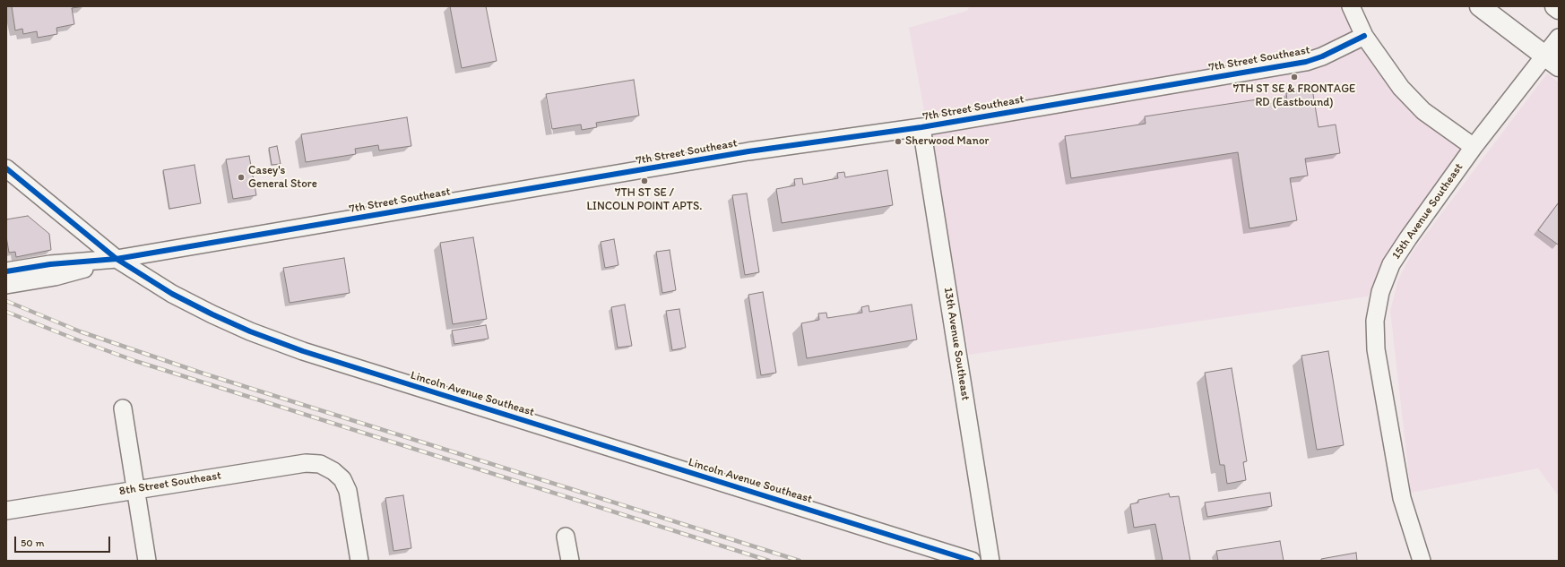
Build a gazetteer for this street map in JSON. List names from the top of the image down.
{
  "streets": {
    "street": [
      "7th Street Southeast",
      "15th Avenue Southeast",
      "13th Avenue Southeast",
      "Lincoln Avenue Southeast",
      "8th Street Southeast"
    ]
  },
  "crossings": [
    ["7th Street Southeast", "13th Avenue Southeast"],
    ["7th Street Southeast", "Lincoln Avenue Southeast"]
  ],
  "places": [
    "7TH ST SE & FRONTAGE RD (Eastbound)",
    "Sherwood Manor",
    "Casey's General Store",
    "7TH ST SE / LINCOLN POINT APTS."
  ],
  "scale_bar": "50 m"
}
